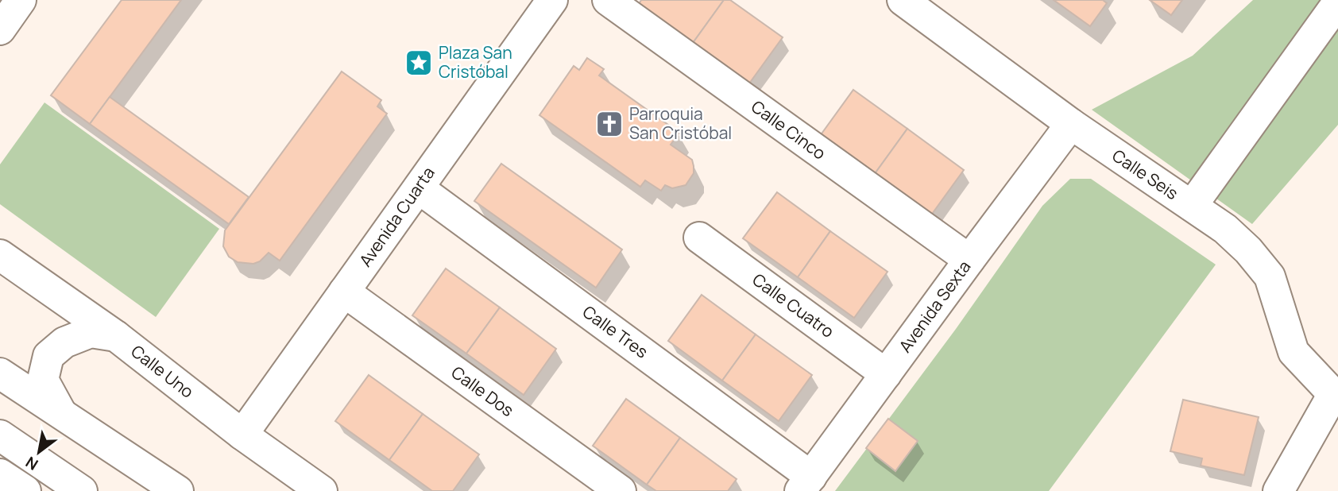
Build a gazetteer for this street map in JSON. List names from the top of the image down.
{
  "streets": {
    "main road": [
      "Calle Cinco",
      "Calle Seis",
      "Avenida Cuarta",
      "Calle Cuatro",
      "Avenida Sexta",
      "Calle Tres",
      "Calle Uno",
      "Calle Dos"
    ]
  },
  "crossings": [
    ["Calle Cinco", "Avenida Sexta"],
    ["Calle Seis", "Avenida Sexta"],
    ["Avenida Cuarta", "Calle Tres"],
    ["Avenida Cuarta", "Calle Uno"],
    ["Avenida Cuarta", "Calle Dos"],
    ["Calle Cuatro", "Avenida Sexta"],
    ["Avenida Sexta", "Calle Tres"]
  ],
  "places": {
    "place": ["Plaza San Cristóbal"],
    "church": ["Parroquia San Cristóbal"]
  },
  "north": "bottom left"
}
